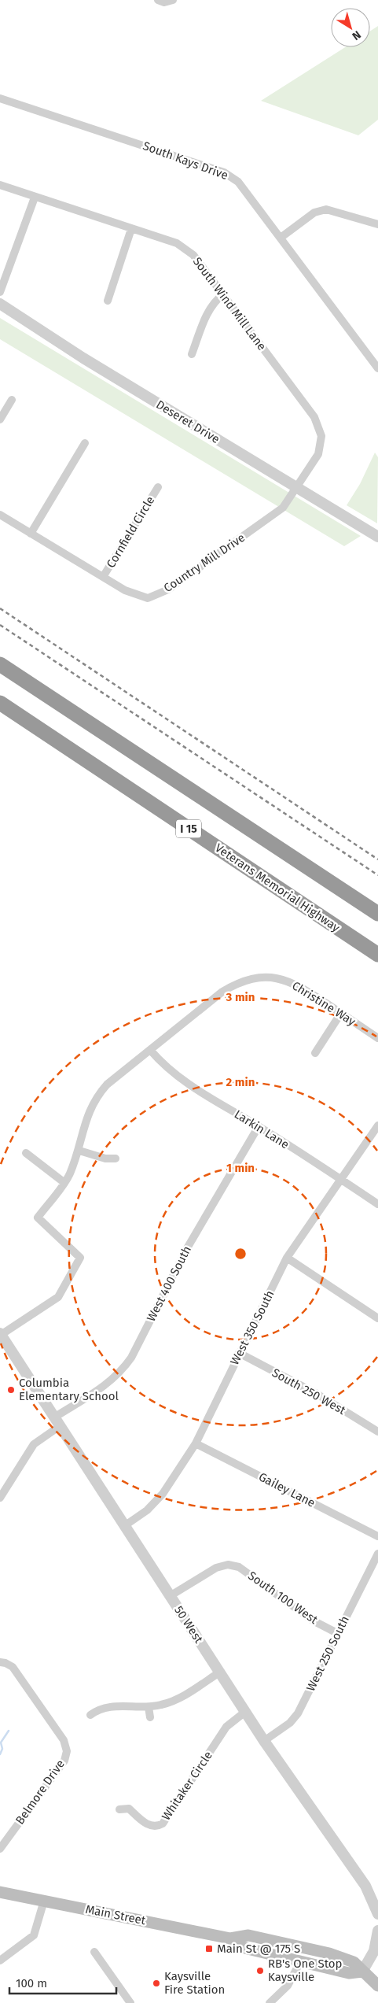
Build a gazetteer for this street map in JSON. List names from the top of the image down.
{
  "streets": {
    "highway": ["I 15", "Veterans Memorial Highway"],
    "main road": ["Main Street"],
    "street": [
      "South Kays Drive",
      "South Wind Mill Lane",
      "Deseret Drive",
      "Cornfield Circle",
      "Country Mill Drive",
      "Christine Way",
      "Larkin Lane",
      "West 400 South",
      "West 350 South",
      "South 250 West",
      "Gailey Lane",
      "South 100 West",
      "50 West",
      "West 250 South",
      "Whitaker Circle",
      "Belmore Drive"
    ]
  },
  "crossings": [
    ["South Wind Mill Lane", "Deseret Drive"],
    ["South Wind Mill Lane", "Country Mill Drive"],
    ["Deseret Drive", "Country Mill Drive"],
    ["Cornfield Circle", "Country Mill Drive"],
    ["Christine Way", "Larkin Lane"],
    ["Christine Way", "50 West"],
    ["Larkin Lane", "West 400 South"],
    ["Larkin Lane", "West 350 South"],
    ["West 400 South", "50 West"],
    ["West 350 South", "South 250 West"],
    ["West 350 South", "Gailey Lane"],
    ["West 350 South", "50 West"],
    ["South 100 West", "50 West"],
    ["South 100 West", "West 250 South"],
    ["50 West", "West 250 South"],
    ["50 West", "Whitaker Circle"]
  ],
  "places": {
    "other": ["Columbia Elementary School", "RB's One Stop Kaysville", "Kaysville Fire Station"],
    "transit": ["Main St @ 175 S"]
  },
  "scale_bar": "100 m",
  "north": "bottom right",
  "rings": ["3 min", "2 min", "1 min"]
}
